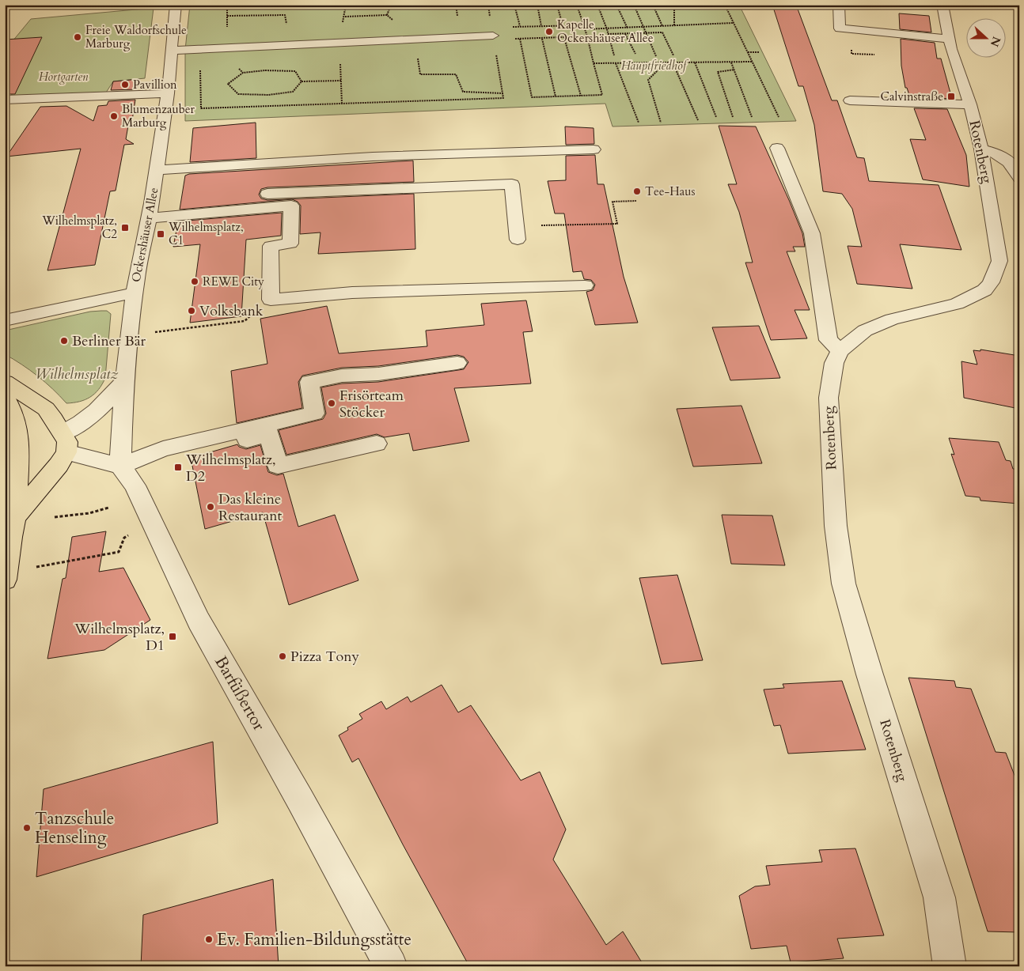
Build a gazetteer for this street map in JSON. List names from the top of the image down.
{
  "streets": {
    "street": ["Rotenberg", "Ockershäuser Allee", "Barfüßertor"]
  },
  "crossings": [
    ["Ockershäuser Allee", "Barfüßertor"]
  ],
  "parks": ["Hauptfriedhof", "Hortgarten", "Wilhelmsplatz"],
  "places": {
    "other": [
      "Kapelle Ockershäuser Allee",
      "Freie Waldorfschule Marburg",
      "Pavillion",
      "Blumenzauber Marburg",
      "Tee-Haus",
      "REWE City",
      "Volksbank",
      "Berliner Bär",
      "Frisörteam Stöcker",
      "Das kleine Restaurant",
      "Pizza Tony",
      "Tanzschule Henseling",
      "Ev. Familien-Bildungsstätte"
    ],
    "transit": [
      "Calvinstraße",
      "Wilhelmsplatz, C2",
      "Wilhelmsplatz, C1",
      "Wilhelmsplatz, D2",
      "Wilhelmsplatz, D1"
    ]
  },
  "north": "right"
}
